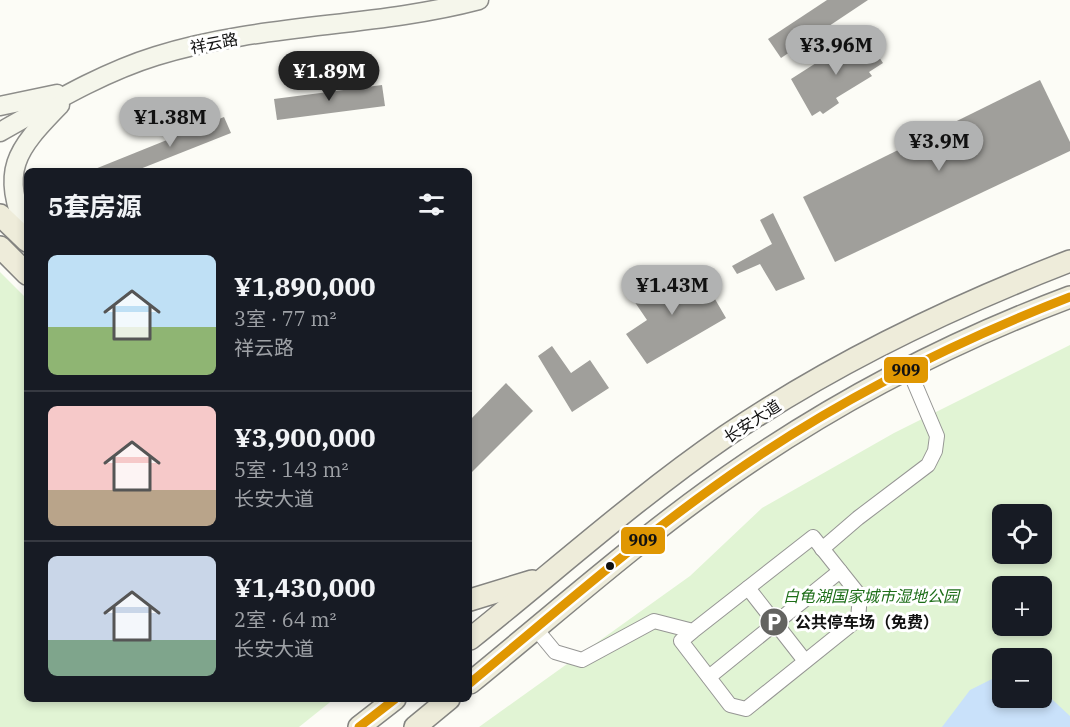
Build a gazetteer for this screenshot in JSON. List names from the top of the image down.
{
  "streets": {
    "main road": ["祥云路", "长安大道"]
  },
  "parks": ["白龟湖国家城市湿地公园"],
  "places": {
    "parking": ["公共停车场（免费）"]
  },
  "lines": ["transit line 909"],
  "page": {
    "price": [
      "¥3.96M",
      "¥1.89M",
      "¥1.38M",
      "¥3.9M",
      "¥1.43M"
    ],
    "heading": "5套房源",
    "list": [
      {
        "name": "¥1,890,000",
        "note": "3室 · 77 m² · 祥云路"
      },
      {
        "name": "¥3,900,000",
        "note": "5室 · 143 m² · 长安大道"
      },
      {
        "name": "¥1,430,000",
        "note": "2室 · 64 m² · 长安大道"
      }
    ],
    "map_buttons": ["+", "−"]
  }
}
